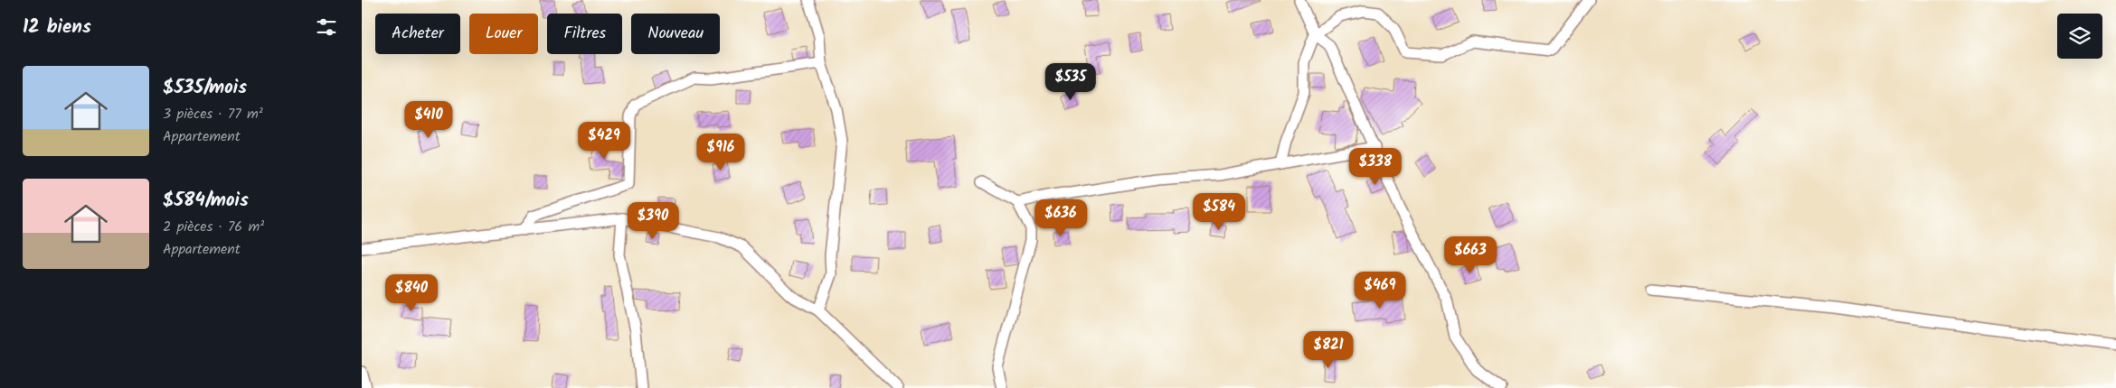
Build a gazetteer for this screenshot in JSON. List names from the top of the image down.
{
  "page": {
    "heading": "12 biens",
    "chip": [
      "Acheter",
      "Louer",
      "Filtres",
      "Nouveau"
    ],
    "list": [
      {
        "name": "$535/mois",
        "note": "3 pièces · 77 m² · Appartement"
      },
      {
        "name": "$584/mois",
        "note": "2 pièces · 76 m² · Appartement"
      }
    ],
    "price": [
      "$535",
      "$410",
      "$429",
      "$916",
      "$338",
      "$584",
      "$636",
      "$390",
      "$663",
      "$469",
      "$840",
      "$821"
    ]
  }
}
